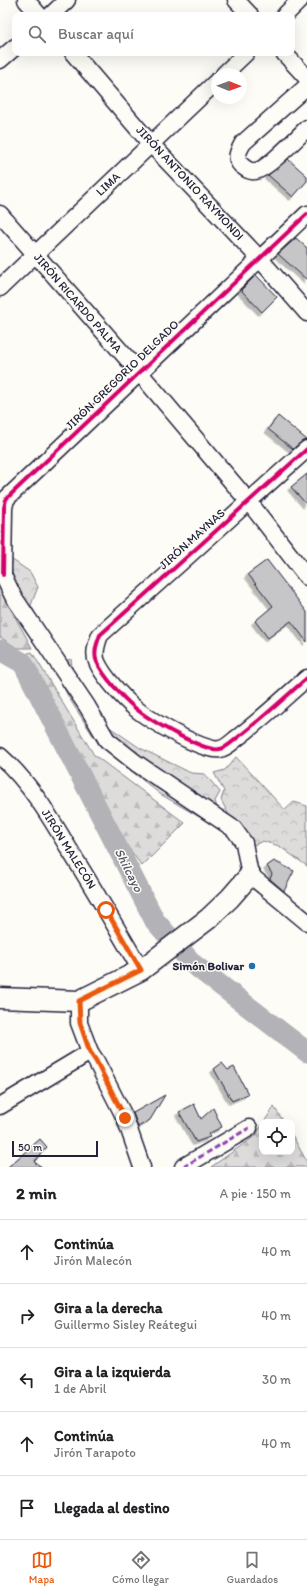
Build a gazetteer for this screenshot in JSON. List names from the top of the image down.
{
  "streets": {
    "street": [
      "JIRÓN ANTONIO RAYMONDI",
      "LIMA",
      "JIRÓN RICARDO PALMA",
      "JIRÓN GREGORIO DELGADO",
      "JIRÓN MAYNAS",
      "JIRÓN MALECÓN"
    ]
  },
  "crossings": [
    ["JIRÓN ANTONIO RAYMONDI", "LIMA"],
    ["JIRÓN ANTONIO RAYMONDI", "JIRÓN GREGORIO DELGADO"],
    ["LIMA", "JIRÓN RICARDO PALMA"],
    ["JIRÓN RICARDO PALMA", "JIRÓN GREGORIO DELGADO"],
    ["JIRÓN RICARDO PALMA", "JIRÓN MAYNAS"]
  ],
  "water": ["Shilcayo"],
  "places": ["Simón Bolivar"],
  "scale_bar": "50 m",
  "north": "right",
  "page": {
    "search": "Buscar aquí",
    "scale": "50 m",
    "heading": ["2 min", "A pie · 150 m"],
    "list": [
      ["Continúa", "Jirón Malecón", "40 m"],
      ["Gira a la derecha", "Guillermo Sisley Reátegui", "40 m"],
      ["Gira a la izquierda", "1 de Abril", "30 m"],
      ["Continúa", "Jirón Tarapoto", "40 m"],
      "Llegada al destino"
    ],
    "nav": ["Mapa", "Cómo llegar", "Guardados"]
  }
}
